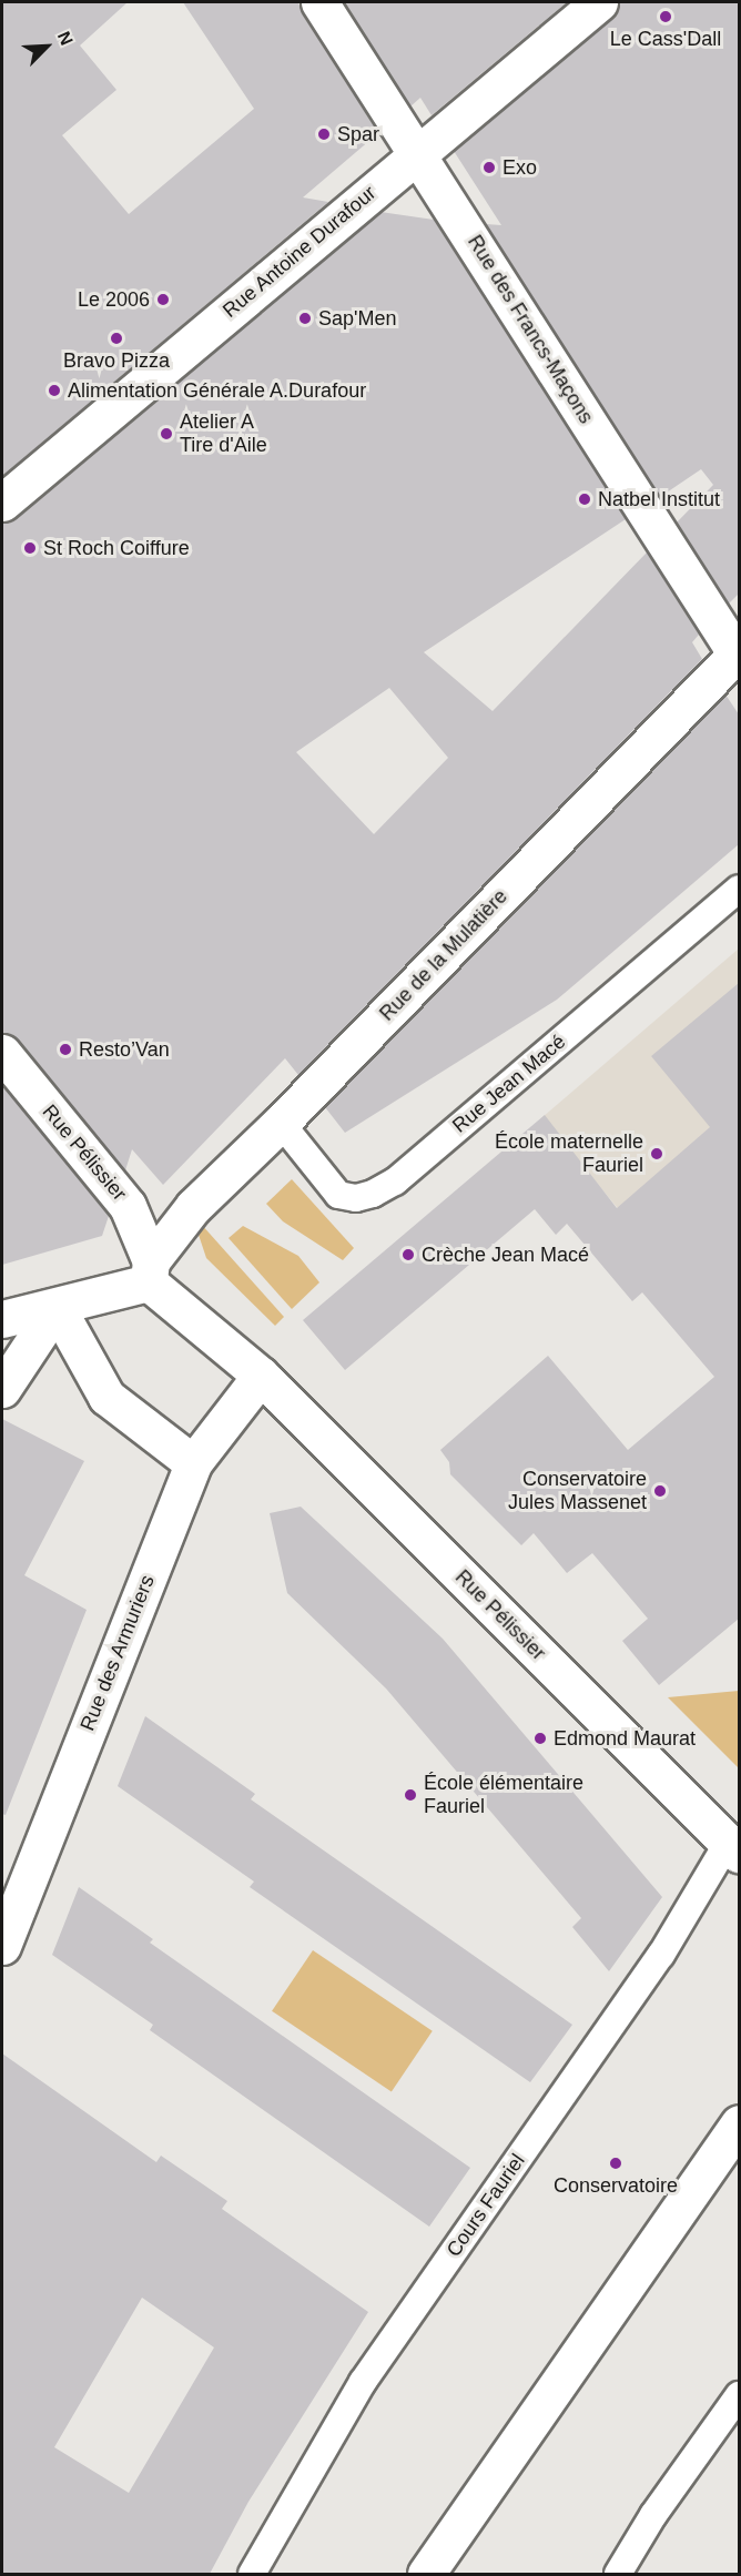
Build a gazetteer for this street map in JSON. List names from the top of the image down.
{
  "streets": {
    "street": [
      "Rue Antoine Durafour",
      "Rue des Francs-Maçons",
      "Rue de la Mulatière",
      "Rue Pélissier",
      "Rue des Armuriers"
    ],
    "lane": ["Rue Jean Macé", "Cours Fauriel"]
  },
  "crossings": [
    ["Rue Antoine Durafour", "Rue des Francs-Maçons"],
    ["Rue des Francs-Maçons", "Rue de la Mulatière"],
    ["Rue de la Mulatière", "Rue Jean Macé"],
    ["Rue de la Mulatière", "Rue Pélissier"],
    ["Rue Pélissier", "Rue des Armuriers"],
    ["Rue Pélissier", "Cours Fauriel"]
  ],
  "places": [
    "Le Cass'Dall",
    "Spar",
    "Exo",
    "Le 2006",
    "Sap'Men",
    "Bravo Pizza",
    "Alimentation Générale A.Durafour",
    "Atelier A Tire d'Aile",
    "Natbel Institut",
    "St Roch Coiffure",
    "Resto’Van",
    "École maternelle Fauriel",
    "Crèche Jean Macé",
    "Conservatoire Jules Massenet",
    "Edmond Maurat",
    "École élémentaire Fauriel",
    "Conservatoire"
  ],
  "north": "top right"
}
